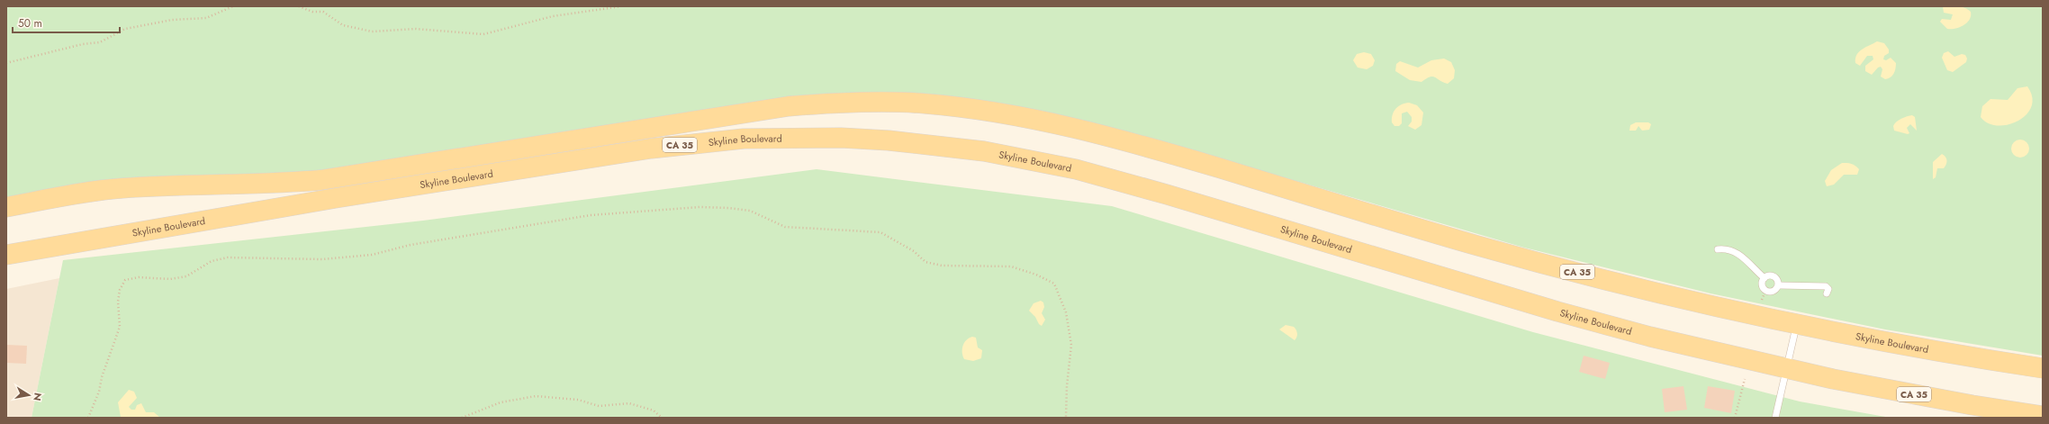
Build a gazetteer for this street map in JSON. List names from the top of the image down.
{
  "streets": {
    "main road": ["Skyline Boulevard", "CA 35"]
  },
  "scale_bar": "50 m",
  "north": "right"
}
